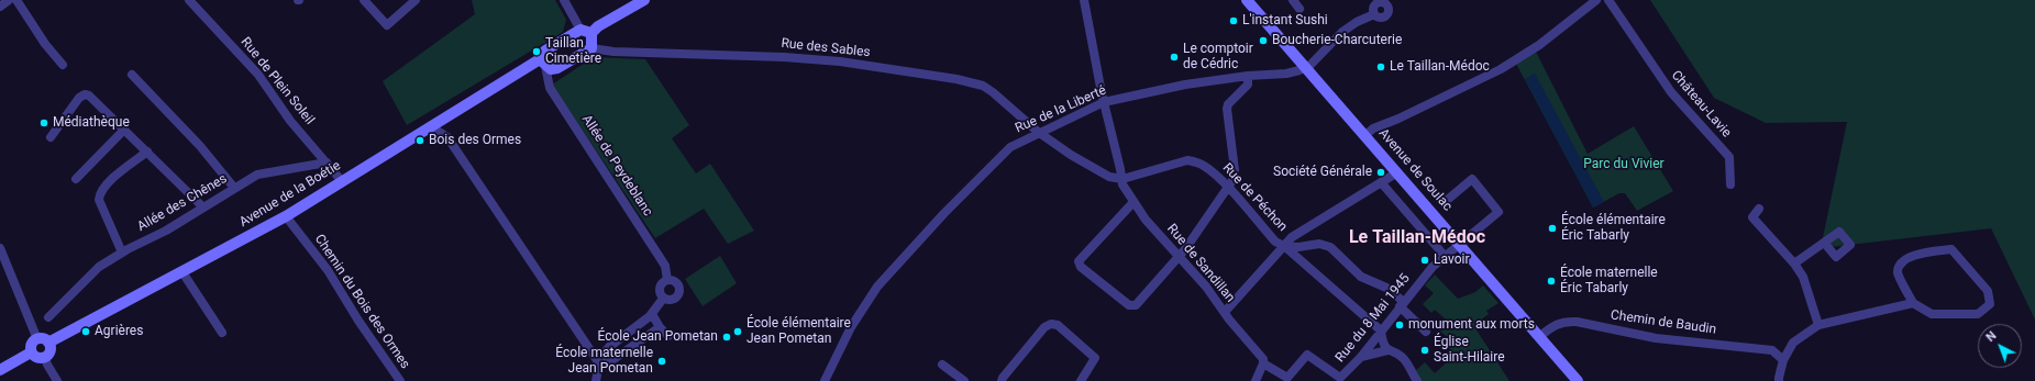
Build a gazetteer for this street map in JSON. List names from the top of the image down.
{
  "streets": {
    "main road": ["Avenue de Soulac", "Avenue de la Boétie"],
    "street": [
      "Rue des Sables",
      "Rue de Plein Soleil",
      "Château-Lavie",
      "Rue de la Liberté",
      "Allée de Peydeblanc",
      "Rue de Péchon",
      "Allée des Chênes",
      "Rue de Sandillan",
      "Chemin du Bois des Ormes",
      "Rue du 8 Mai 1945",
      "Chemin de Baudin"
    ]
  },
  "crossings": [
    ["Rue des Sables", "Rue de la Liberté"],
    ["Rue de Plein Soleil", "Avenue de la Boétie"],
    ["Rue de Plein Soleil", "Allée des Chênes"],
    ["Rue de la Liberté", "Avenue de Soulac"],
    ["Rue de la Liberté", "Rue de Sandillan"],
    ["Allée de Peydeblanc", "Avenue de la Boétie"],
    ["Avenue de Soulac", "Rue du 8 Mai 1945"],
    ["Avenue de Soulac", "Chemin de Baudin"],
    ["Avenue de la Boétie", "Chemin du Bois des Ormes"],
    ["Rue de Péchon", "Rue de Sandillan"],
    ["Rue de Péchon", "Rue du 8 Mai 1945"],
    ["Rue de Sandillan", "Rue du 8 Mai 1945"]
  ],
  "districts": ["Le Taillan-Médoc"],
  "parks": ["Parc du Vivier"],
  "places": [
    "L'instant Sushi",
    "Boucherie-Charcuterie",
    "Taillan Cimetière",
    "Le comptoir de Cédric",
    "Le Taillan-Médoc",
    "Médiathèque",
    "Bois des Ormes",
    "Société Générale",
    "École élémentaire Éric Tabarly",
    "Lavoir",
    "École maternelle Éric Tabarly",
    "monument aux morts",
    "Agrières",
    "École élémentaire Jean Pometan",
    "École Jean Pometan",
    "Église Saint-Hilaire",
    "École maternelle Jean Pometan"
  ],
  "north": "top left"
}
